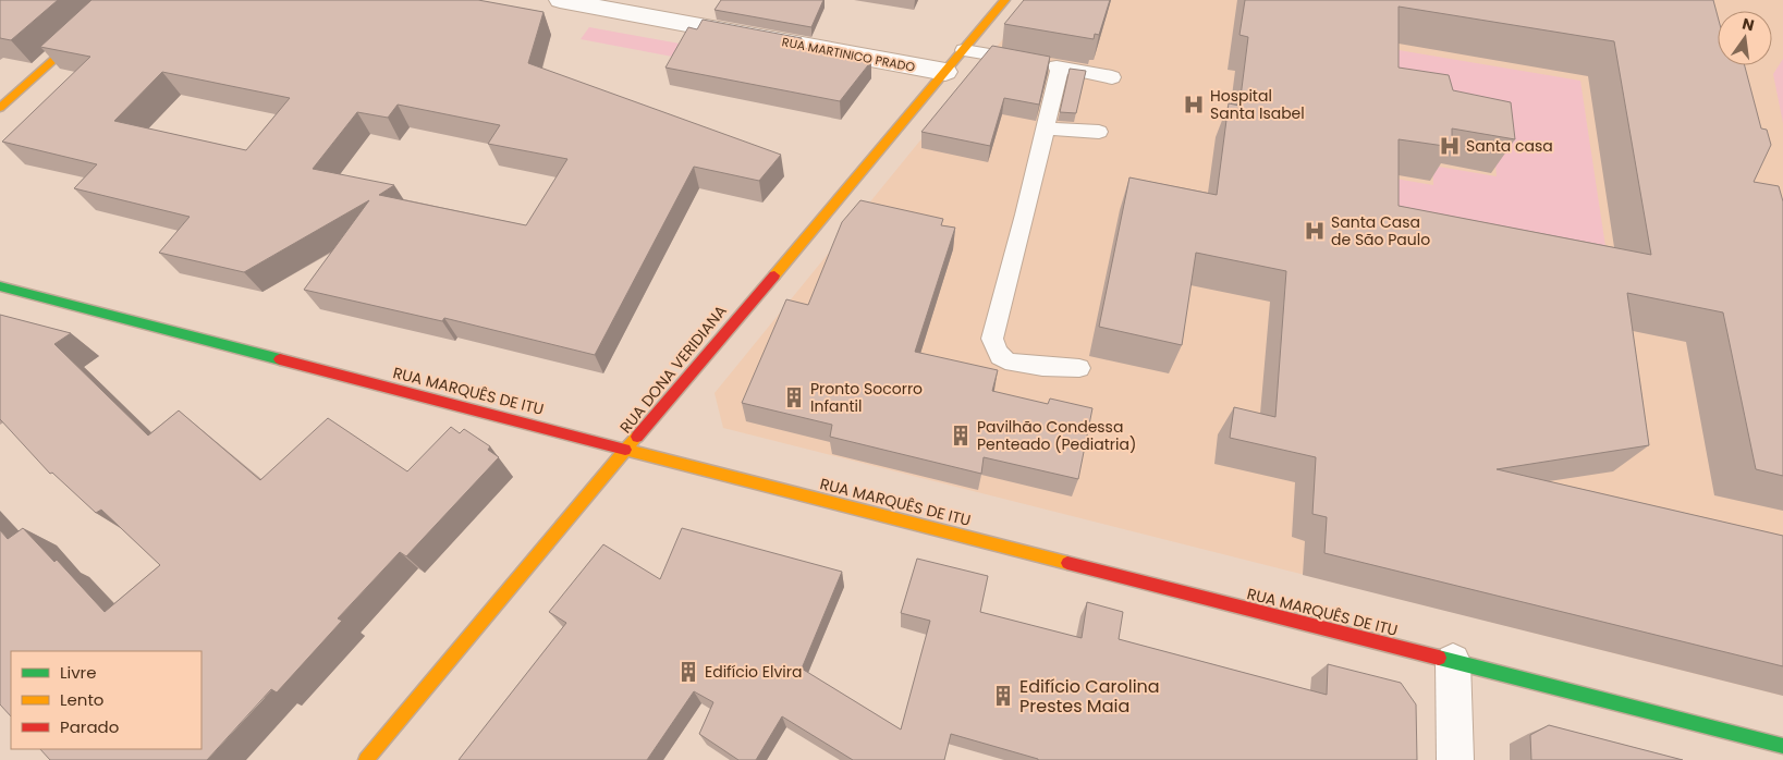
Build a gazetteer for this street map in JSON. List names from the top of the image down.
{
  "streets": {
    "street": ["RUA MARTINICO PRADO", "RUA DONA VERIDIANA", "RUA MARQUÊS DE ITU"]
  },
  "crossings": [
    ["RUA MARTINICO PRADO", "RUA DONA VERIDIANA"],
    ["RUA DONA VERIDIANA", "RUA MARQUÊS DE ITU"]
  ],
  "places": {
    "hospital": ["Hospital Santa Isabel", "Santa casa", "Santa Casa de São Paulo"],
    "building": [
      "Pronto Socorro Infantil",
      "Pavilhão Condessa Penteado (Pediatria)",
      "Edifício Elvira",
      "Edifício Carolina Prestes Maia"
    ]
  },
  "legend": ["Livre", "Lento", "Parado"],
  "north": "top"
}
